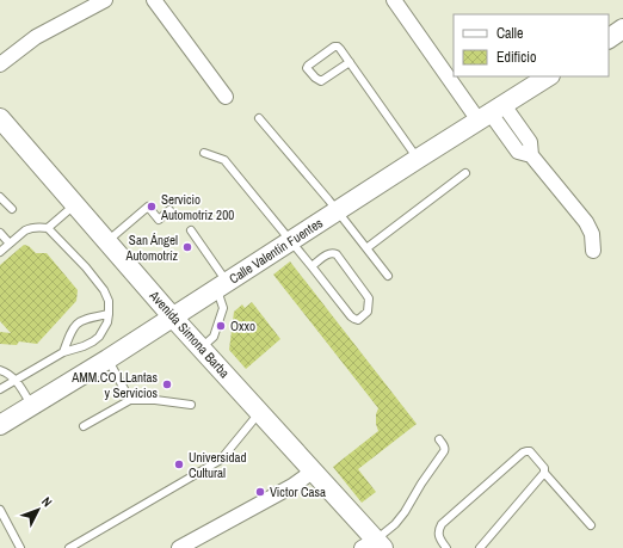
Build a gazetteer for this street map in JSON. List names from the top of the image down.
{
  "streets": {
    "street": ["Calle Valentín Fuentes", "Avenida Simona Barba"]
  },
  "crossings": [
    ["Calle Valentín Fuentes", "Avenida Simona Barba"]
  ],
  "places": [
    "Servicio Automotriz 200",
    "San Ángel Automotríz",
    "Oxxo",
    "AMM.CO LLantas y Servicios",
    "Universidad Cultural",
    "Victor Casa"
  ],
  "legend": ["Calle", "Edificio"],
  "north": "top right"
}
